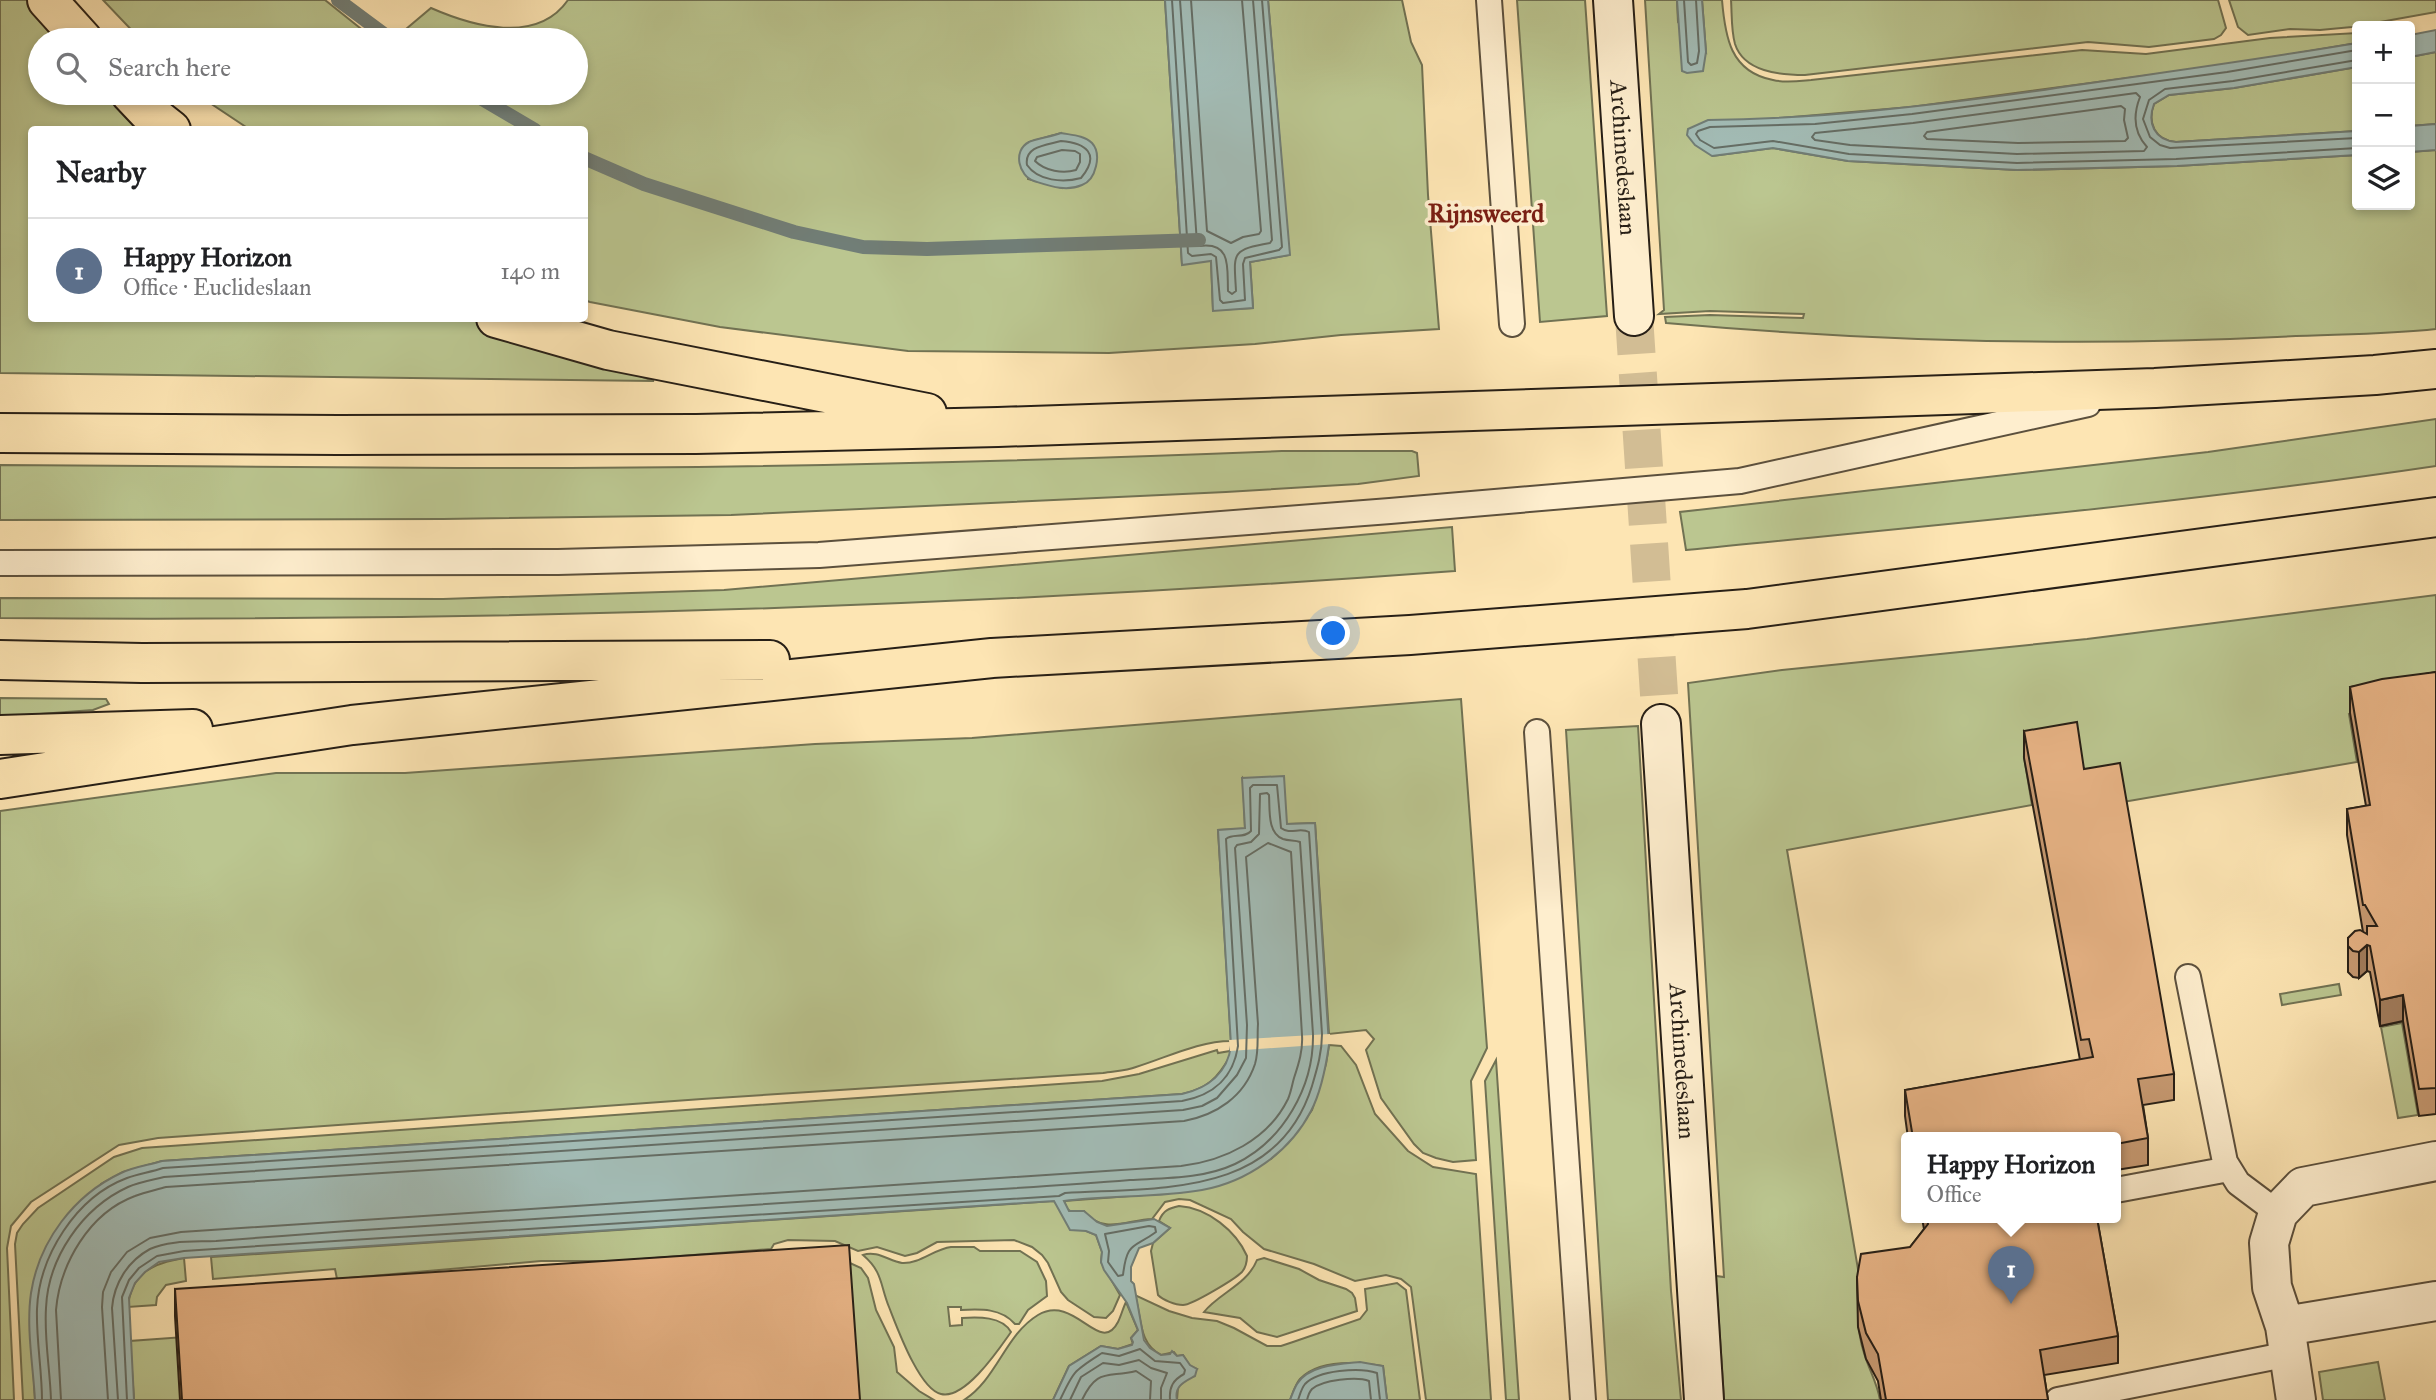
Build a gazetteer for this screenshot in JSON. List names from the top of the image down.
{
  "streets": {
    "main road": ["Archimedeslaan"]
  },
  "districts": ["Rijnsweerd"],
  "page": {
    "map_buttons": ["+", "−"],
    "search": "Search here",
    "heading": "Nearby",
    "list": [
      {
        "mark": "1",
        "name": "Happy Horizon",
        "note": "Office · Euclideslaan",
        "value": "140 m"
      }
    ],
    "popup": ["Happy Horizon", "Office"],
    "pins": "1"
  }
}
